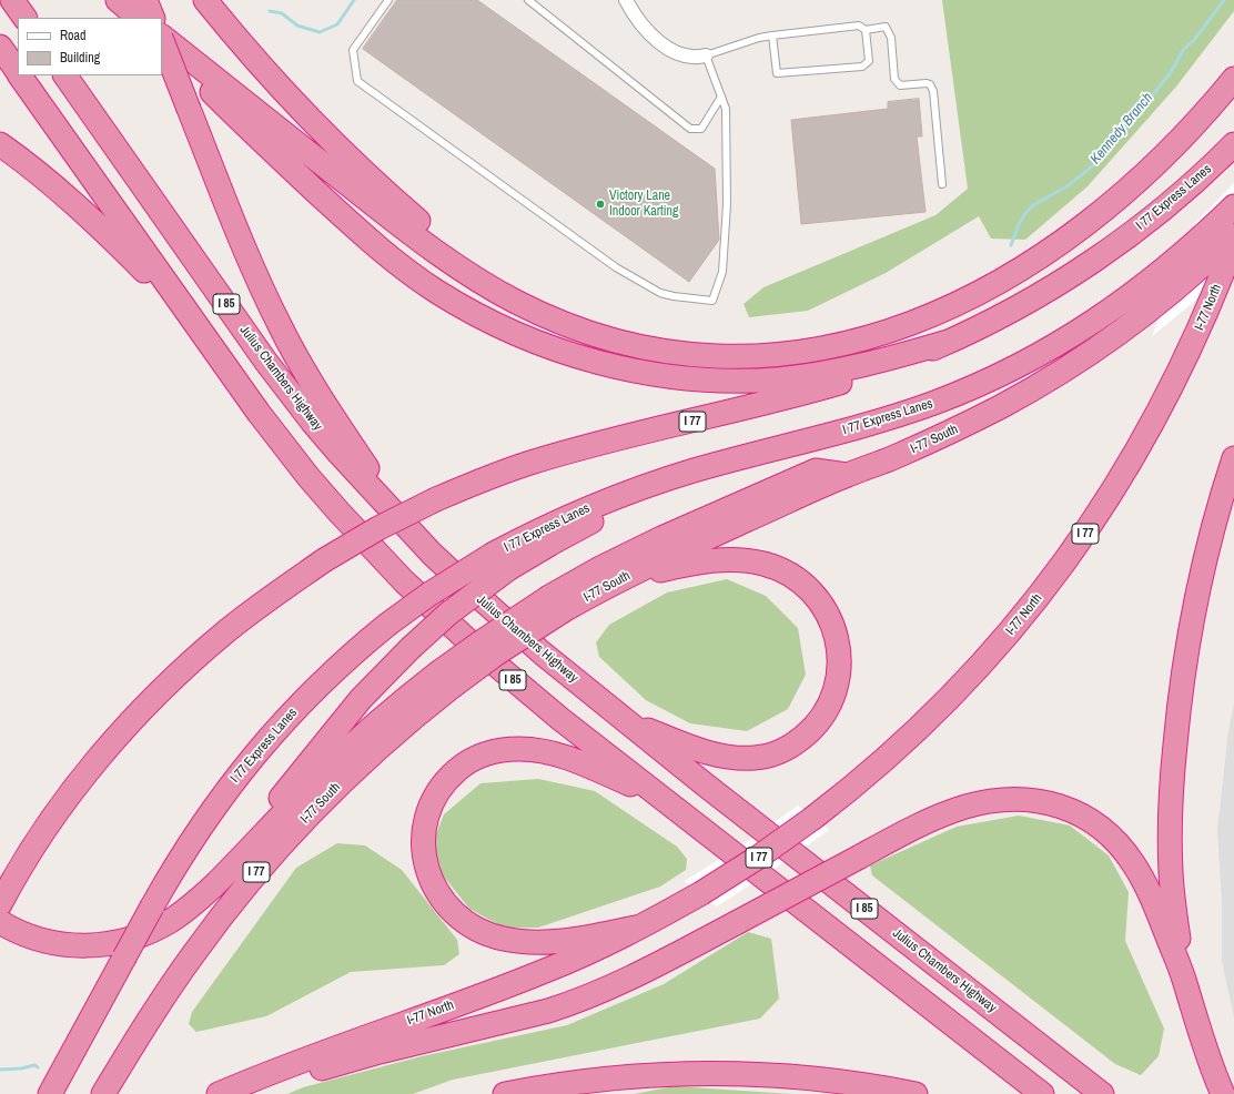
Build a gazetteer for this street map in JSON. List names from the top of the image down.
{
  "streets": {
    "highway": [
      "I 77 Express Lanes",
      "I 85",
      "I-77 North",
      "Julius Chambers Highway",
      "I 77",
      "I-77 South"
    ]
  },
  "water": ["Kennedy Branch"],
  "places": ["Victory Lane Indoor Karting"],
  "legend": ["Road", "Building"]
}
